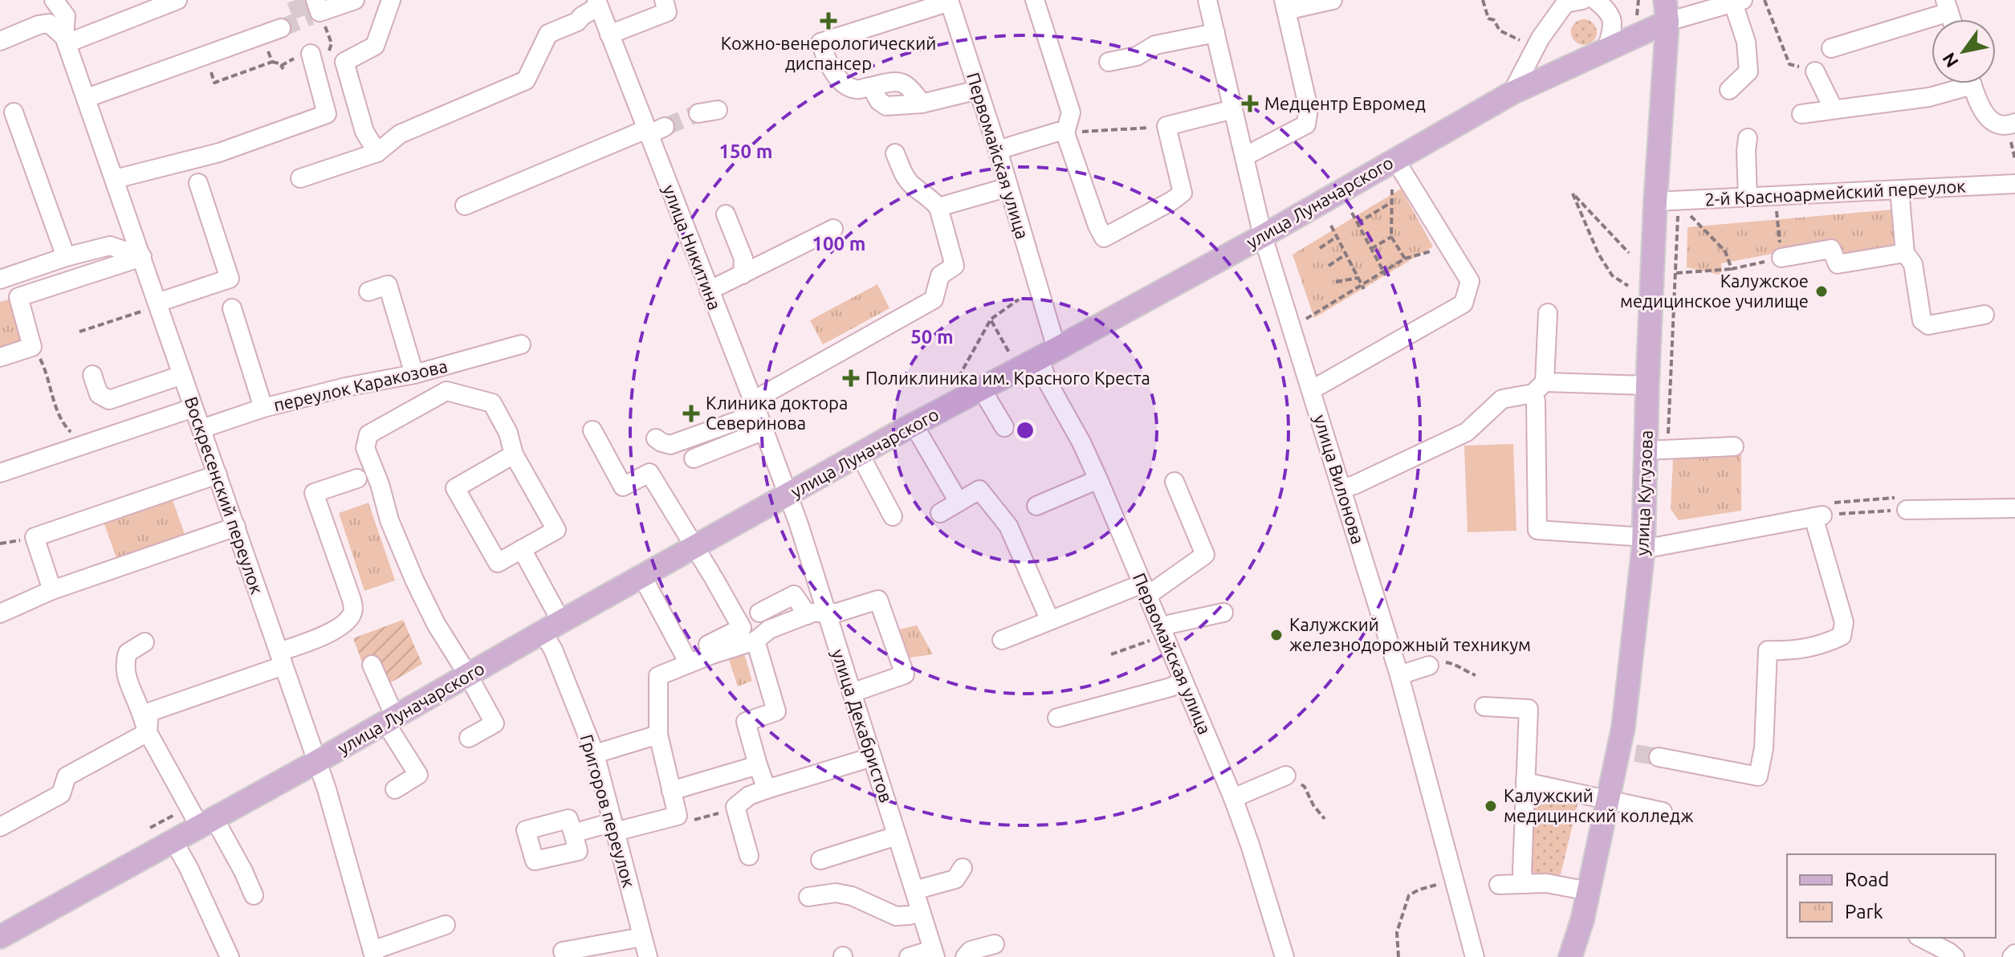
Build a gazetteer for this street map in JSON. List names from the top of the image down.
{
  "streets": {
    "main road": ["улица Луначарского", "улица Кутузова"],
    "street": [
      "Первомайская улица",
      "2-й Красноармейский переулок",
      "улица Никитина",
      "переулок Каракозова",
      "улица Вилонова",
      "Воскресенский переулок",
      "улица Декабристов",
      "Григоров переулок"
    ]
  },
  "crossings": [
    ["Первомайская улица", "улица Луначарского"],
    ["2-й Красноармейский переулок", "улица Кутузова"],
    ["улица Луначарского", "улица Никитина"],
    ["улица Луначарского", "улица Вилонова"],
    ["улица Луначарского", "улица Кутузова"],
    ["улица Луначарского", "Воскресенский переулок"],
    ["улица Луначарского", "улица Декабристов"],
    ["улица Луначарского", "Григоров переулок"],
    ["улица Никитина", "улица Декабристов"],
    ["переулок Каракозова", "Воскресенский переулок"]
  ],
  "places": {
    "health": [
      "Кожно-венерологический диспансер",
      "Медцентр Евромед",
      "Поликлиника им. Красного Креста",
      "Клиника доктора Северинова"
    ],
    "other": ["Калужское медицинское училище", "Калужский железнодорожный техникум", "Калужский медицинский колледж"]
  },
  "legend": ["Road", "Park"],
  "north": "bottom left",
  "rings": ["150 m", "100 m", "50 m"]
}
